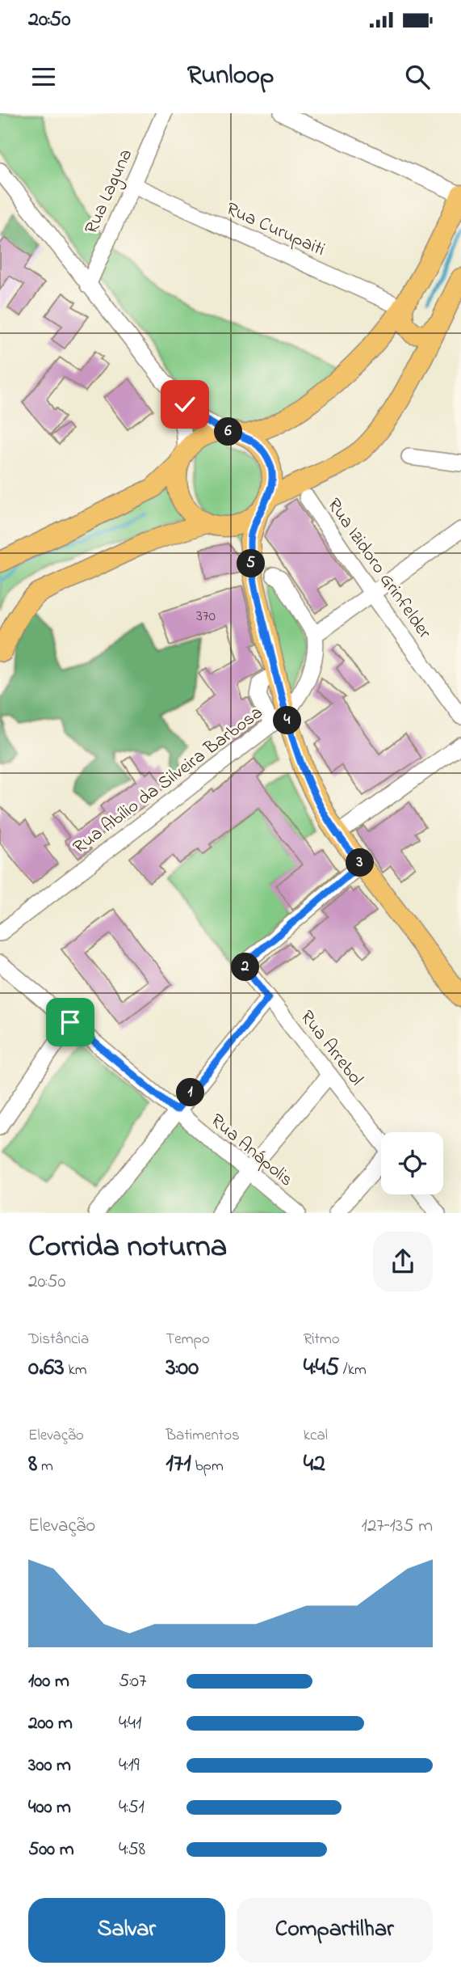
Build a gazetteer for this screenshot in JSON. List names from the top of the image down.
{
  "streets": {
    "street": [
      "Rua Laguna",
      "Rua Curupaiti",
      "Rua Izidoro Grinfelder",
      "Rua Abílio da Silveira Barbosa",
      "Rua Arrebol",
      "Rua Anápolis"
    ]
  },
  "crossings": [
    ["Rua Laguna", "Rua Curupaiti"]
  ],
  "house_numbers": ["370"],
  "page": {
    "status": "20:50",
    "header": "Runloop",
    "pins": [
      "6",
      "5",
      "4",
      "3",
      "2",
      "1"
    ],
    "heading": ["Corrida noturna", "20:50"],
    "stats": [
      ["Distância", "0.63 km"],
      ["Tempo", "3:00"],
      ["Ritmo", "4:45 /km"],
      ["Elevação", "8 m"],
      ["Batimentos", "171 bpm"],
      ["kcal", "42"]
    ],
    "chart": ["Elevação", "127–135 m"],
    "list": [
      {
        "name": "100 m",
        "note": "5:07"
      },
      {
        "name": "200 m",
        "note": "4:41"
      },
      {
        "name": "300 m",
        "note": "4:19"
      },
      {
        "name": "400 m",
        "note": "4:51"
      },
      {
        "name": "500 m",
        "note": "4:58"
      }
    ],
    "buttons": ["Salvar", "Compartilhar"]
  }
}
